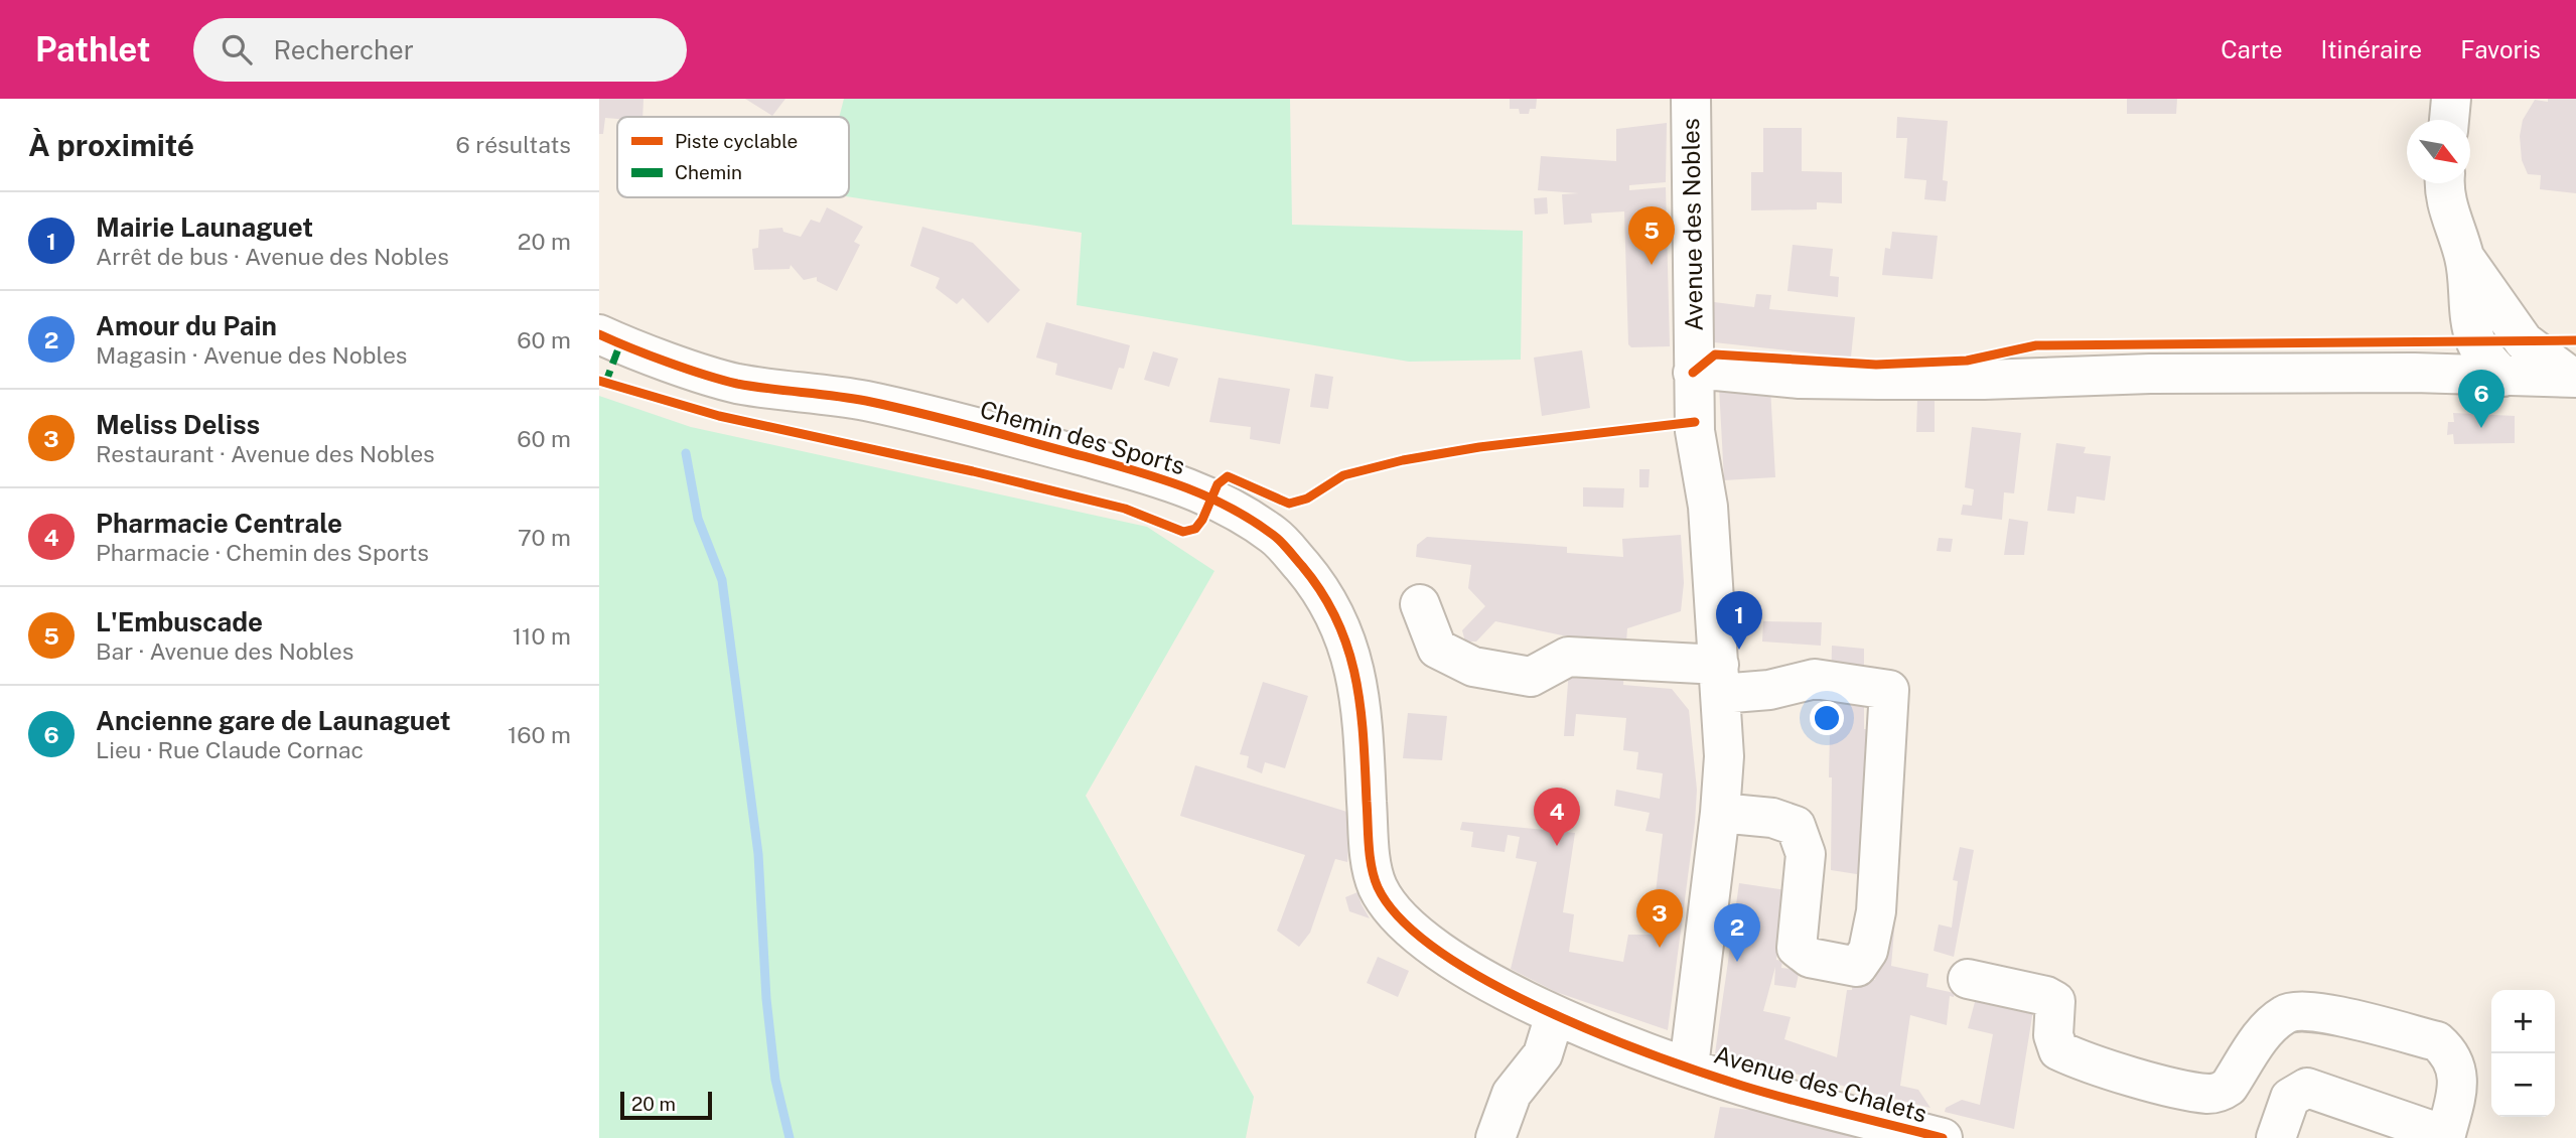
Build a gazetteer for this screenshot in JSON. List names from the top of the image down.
{
  "streets": {
    "street": ["Avenue des Nobles", "Chemin des Sports", "Avenue des Chalets"]
  },
  "crossings": [
    ["Avenue des Nobles", "Chemin des Sports"],
    ["Avenue des Nobles", "Avenue des Chalets"],
    ["Chemin des Sports", "Avenue des Chalets"]
  ],
  "legend": ["Piste cyclable", "Chemin"],
  "scale_bar": "20 m",
  "north": "bottom right",
  "page": {
    "header": "Pathlet",
    "search": "Rechercher",
    "nav": ["Carte", "Itinéraire", "Favoris"],
    "heading": ["À proximité", "6 résultats"],
    "list": [
      {
        "mark": "1",
        "name": "Mairie Launaguet",
        "note": "Arrêt de bus · Avenue des Nobles",
        "value": "20 m"
      },
      {
        "mark": "2",
        "name": "Amour du Pain",
        "note": "Magasin · Avenue des Nobles",
        "value": "60 m"
      },
      {
        "mark": "3",
        "name": "Meliss Deliss",
        "note": "Restaurant · Avenue des Nobles",
        "value": "60 m"
      },
      {
        "mark": "4",
        "name": "Pharmacie Centrale",
        "note": "Pharmacie · Chemin des Sports",
        "value": "70 m"
      },
      {
        "mark": "5",
        "name": "L'Embuscade",
        "note": "Bar · Avenue des Nobles",
        "value": "110 m"
      },
      {
        "mark": "6",
        "name": "Ancienne gare de Launaguet",
        "note": "Lieu · Rue Claude Cornac",
        "value": "160 m"
      }
    ],
    "pins": [
      "5",
      "6",
      "1",
      "4",
      "3",
      "2"
    ],
    "map_buttons": ["+", "−"],
    "scale": "20 m"
  }
}
